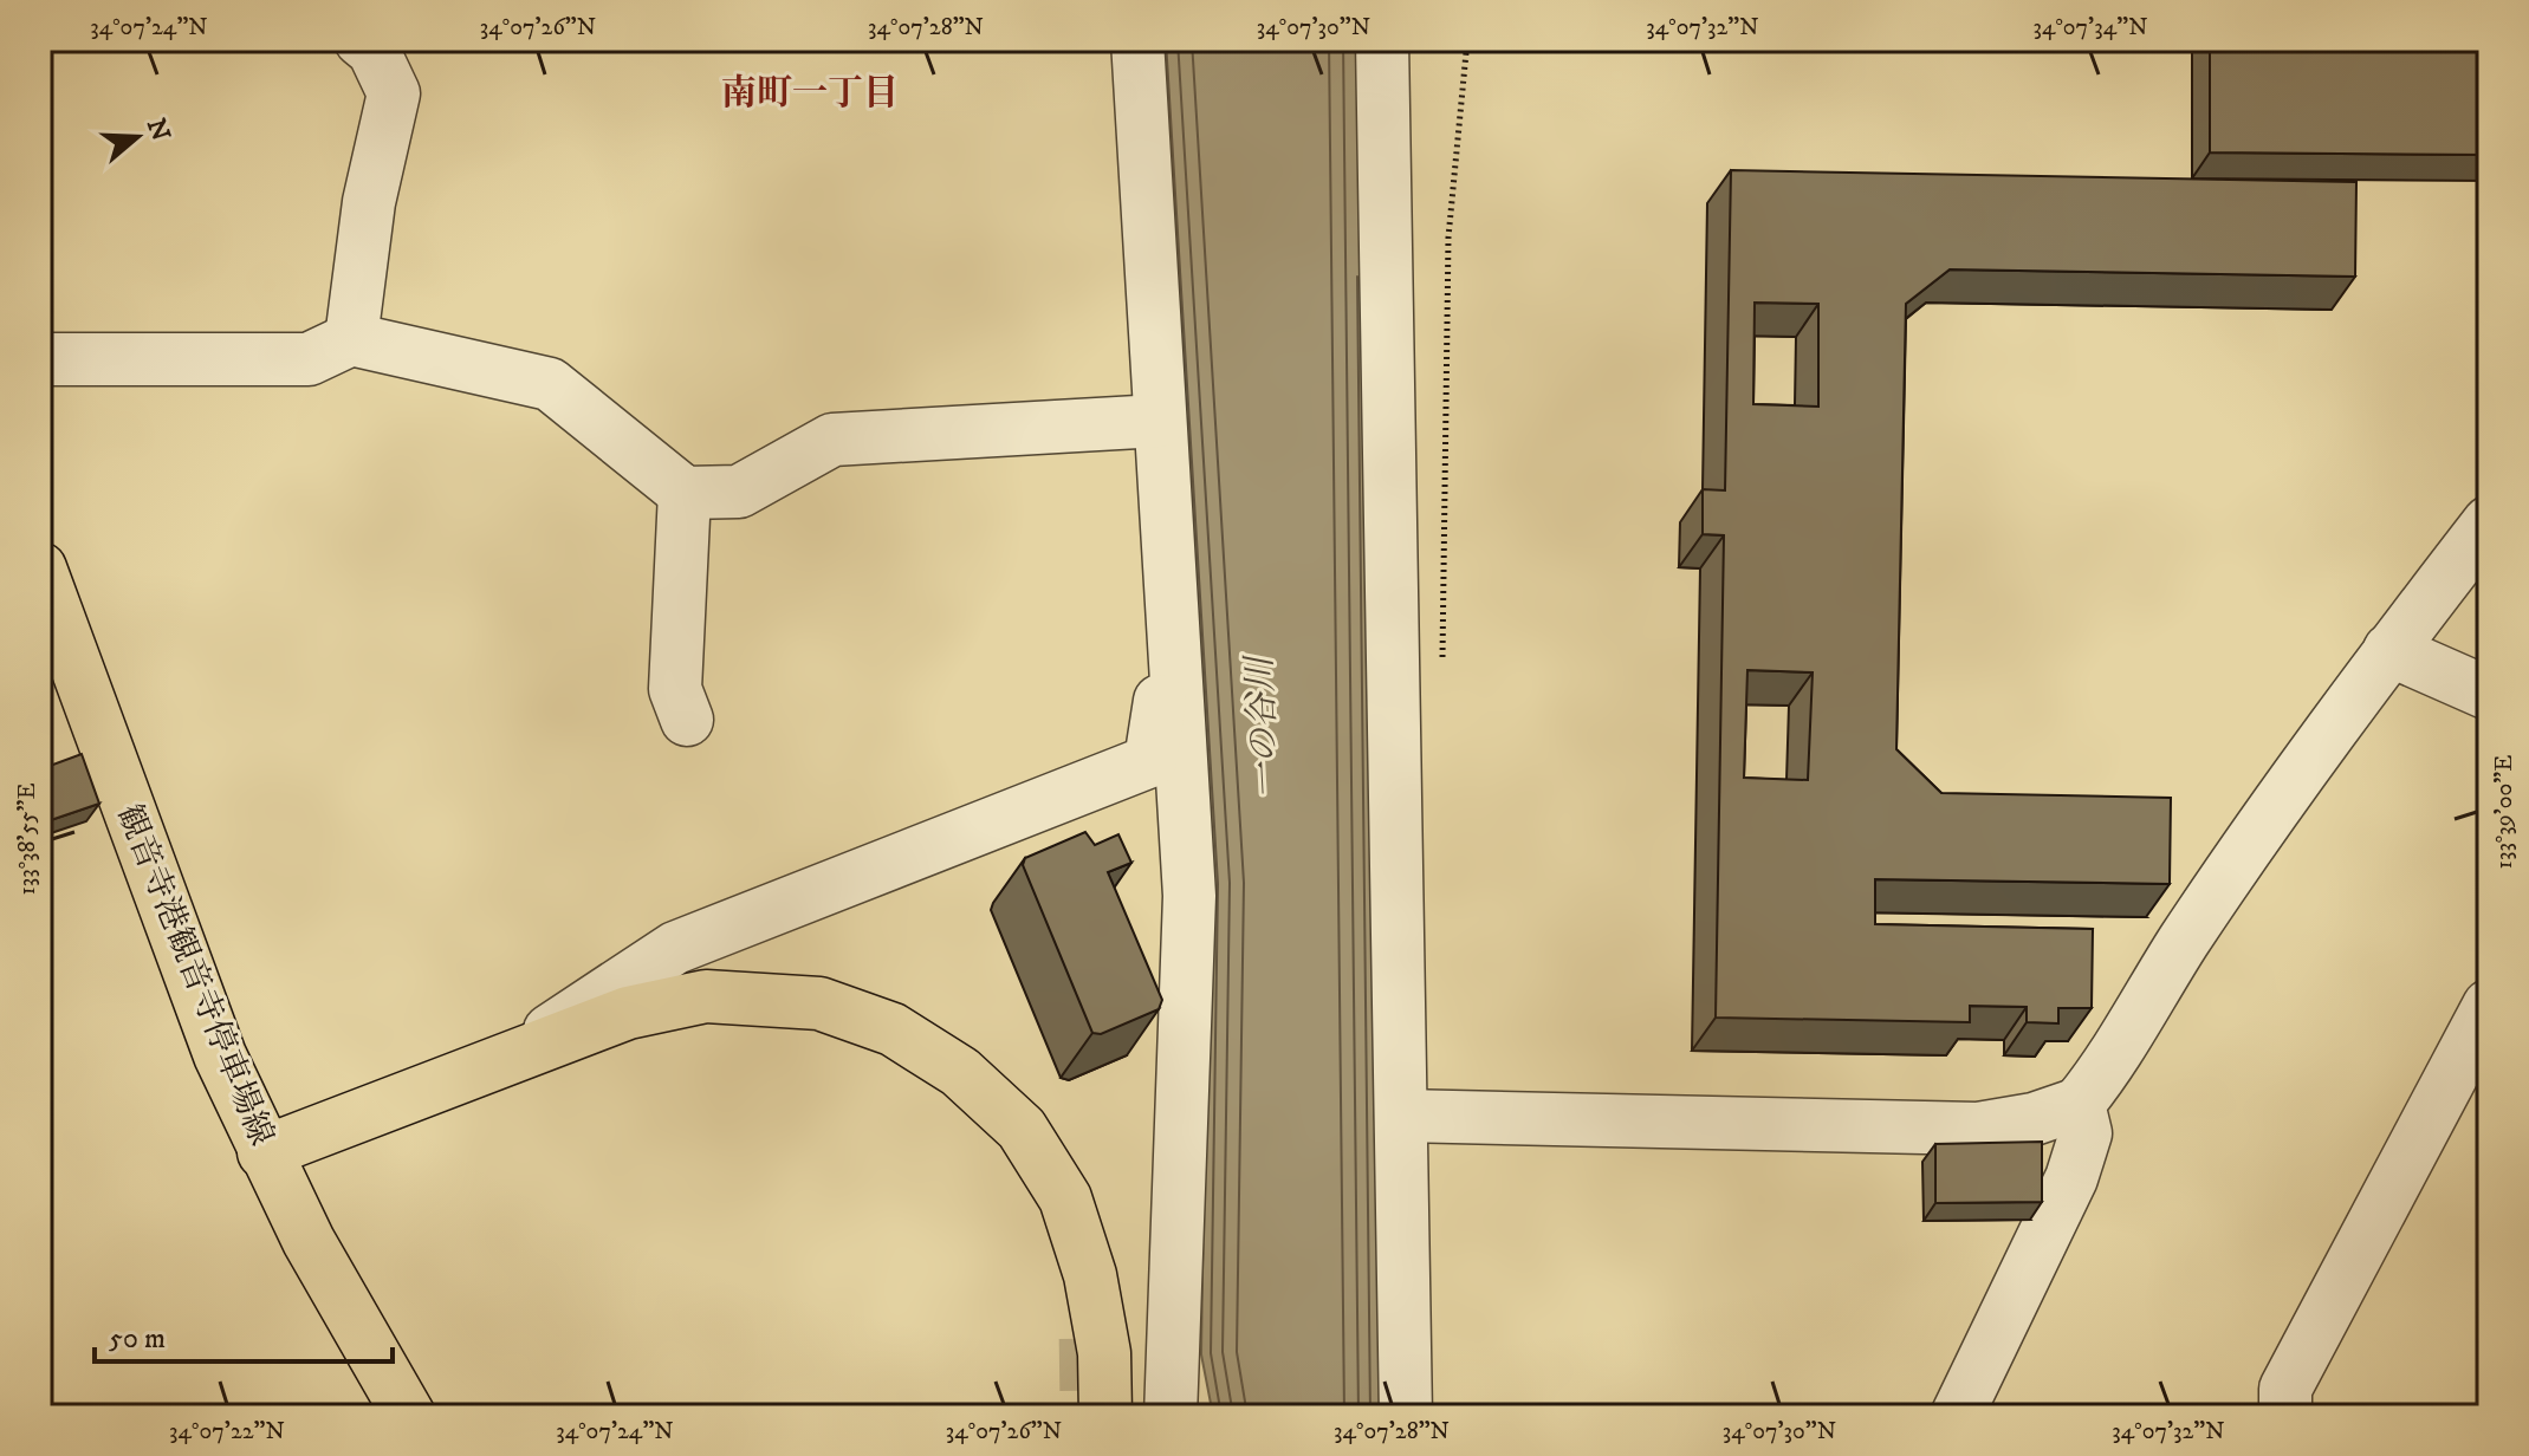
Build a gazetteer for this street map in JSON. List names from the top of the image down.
{
  "streets": {
    "main road": ["観音寺港観音寺停車場線"]
  },
  "districts": ["南町一丁目"],
  "water": ["一の谷川"],
  "scale_bar": "50 m",
  "north": "right",
  "coordinates": [
    "34°07'24\"N",
    "34°07'26\"N",
    "34°07'28\"N",
    "34°07'30\"N",
    "34°07'32\"N",
    "34°07'34\"N",
    "133°39'00\"E",
    "133°38'55\"E",
    "34°07'22\"N"
  ]
}
